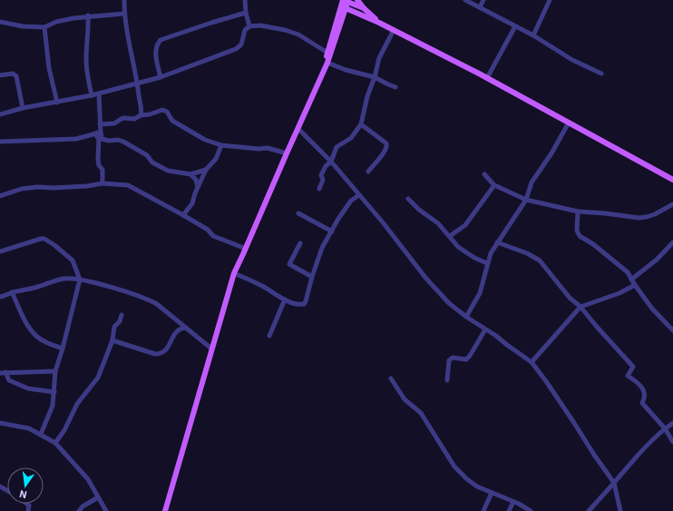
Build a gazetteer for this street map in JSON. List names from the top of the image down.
{
  "north": "bottom"
}
